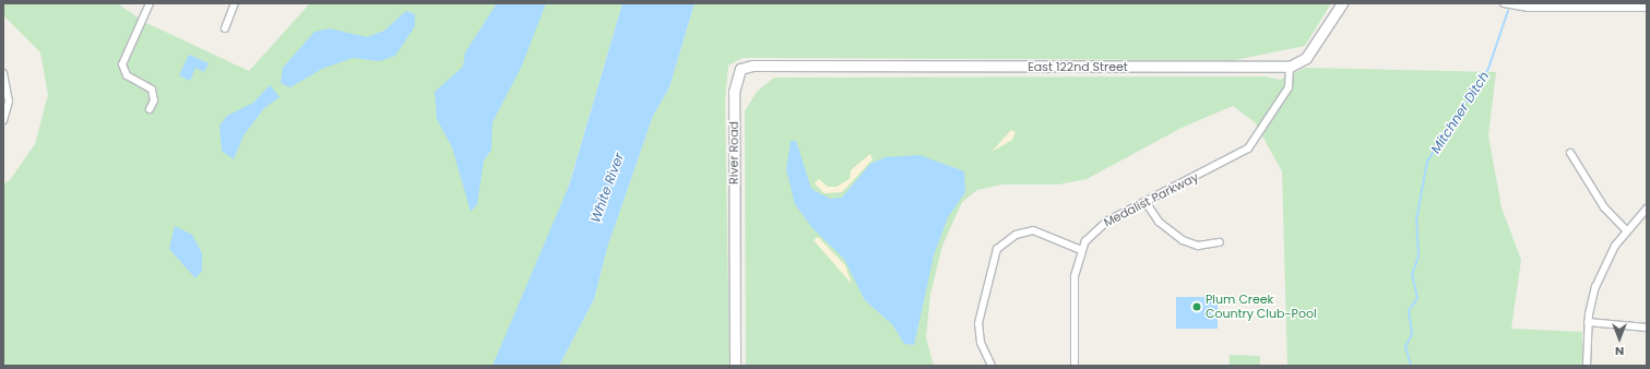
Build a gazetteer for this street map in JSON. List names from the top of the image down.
{
  "streets": {
    "street": ["East 122nd Street", "River Road", "Medalist Parkway"]
  },
  "crossings": [
    ["East 122nd Street", "River Road"],
    ["East 122nd Street", "Medalist Parkway"]
  ],
  "water": ["Mitchner Ditch", "White River"],
  "places": ["Plum Creek Country Club-Pool"],
  "north": "bottom"
}
